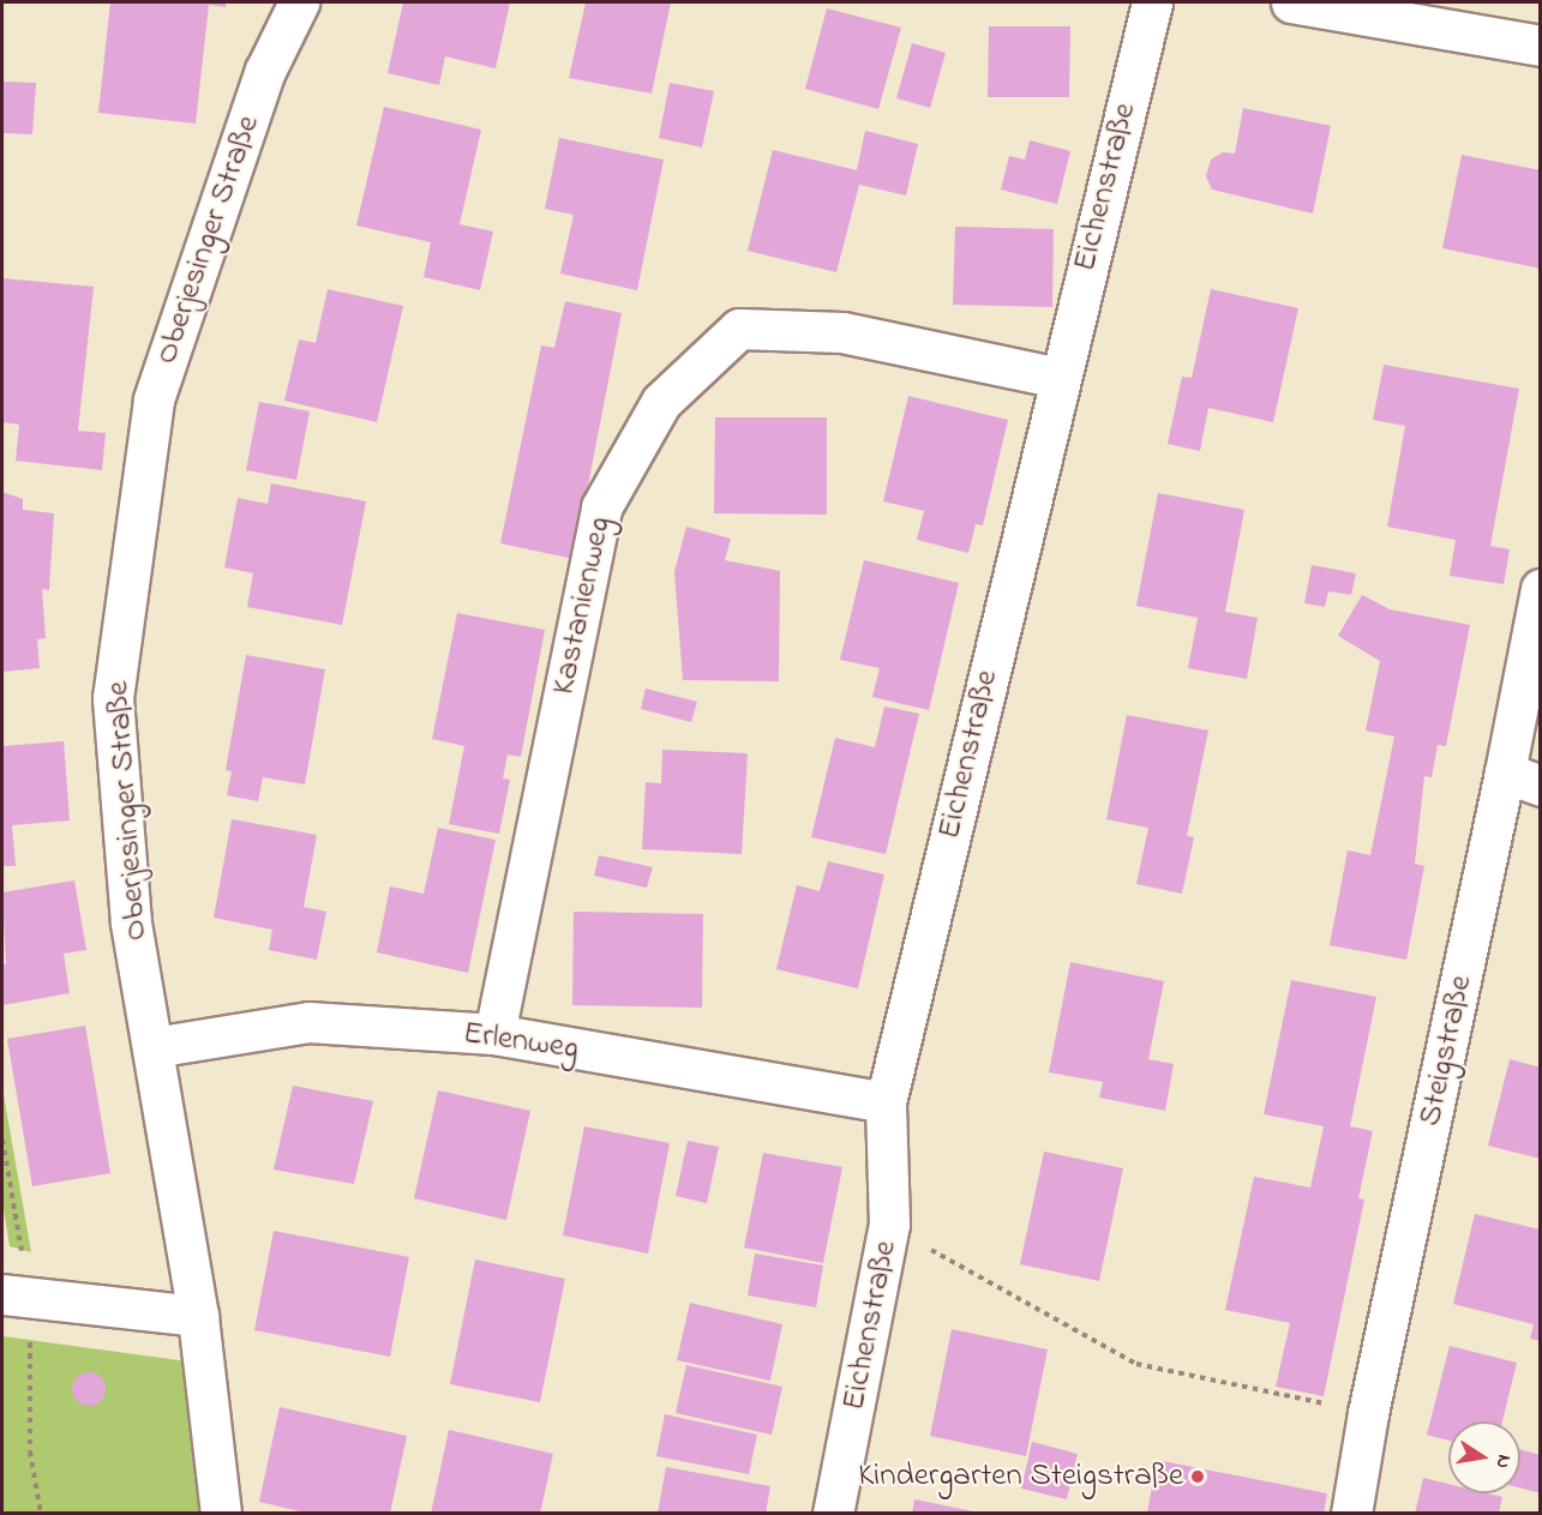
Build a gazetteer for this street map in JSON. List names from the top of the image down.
{
  "streets": {
    "street": [
      "Eichenstraße",
      "Oberjesinger Straße",
      "Kastanienweg",
      "Erlenweg",
      "Steigstraße"
    ]
  },
  "crossings": [
    ["Eichenstraße", "Kastanienweg"],
    ["Eichenstraße", "Erlenweg"],
    ["Oberjesinger Straße", "Erlenweg"],
    ["Kastanienweg", "Erlenweg"]
  ],
  "places": ["Kindergarten Steigstraße"],
  "north": "right"
}
